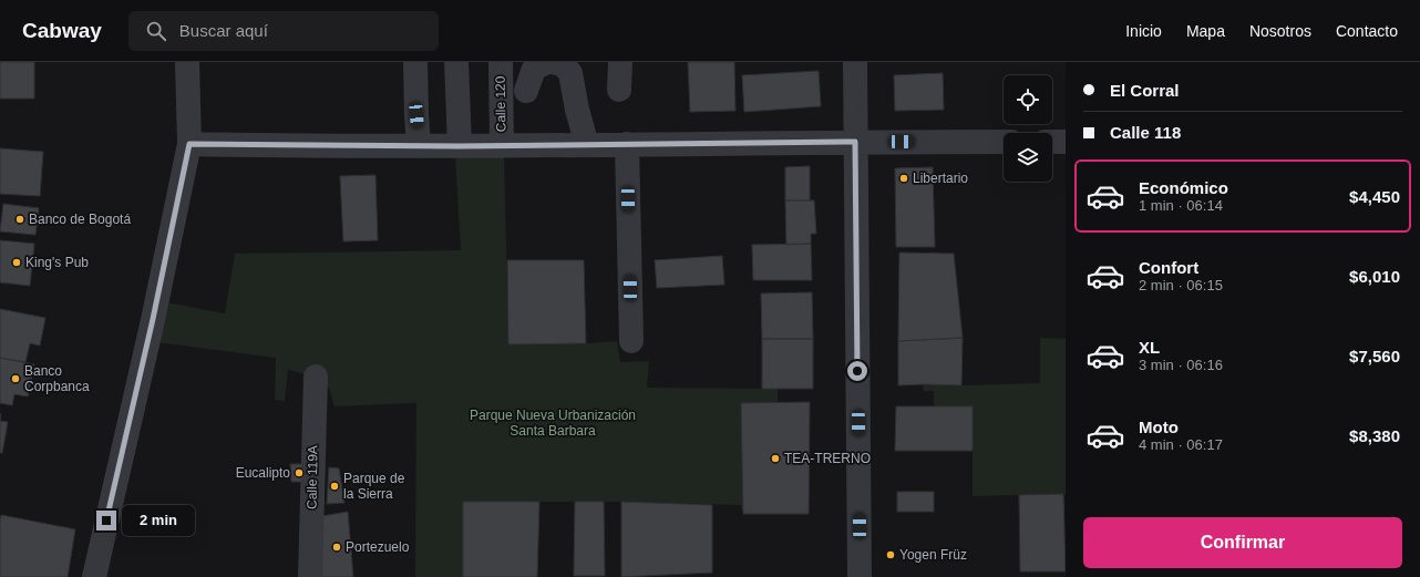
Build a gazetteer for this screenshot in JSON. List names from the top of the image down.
{
  "streets": {
    "street": ["Calle 120", "Calle 119A"]
  },
  "parks": ["Parque Nueva Urbanización Santa Barbara"],
  "places": [
    "Libertario",
    "Banco de Bogotá",
    "King's Pub",
    "Banco Corpbanca",
    "TEA-TRERNO",
    "Eucalipto",
    "Parque de la Sierra",
    "Portezuelo",
    "Yogen Früz"
  ],
  "page": {
    "header": "Cabway",
    "search": "Buscar aquí",
    "nav": [
      "Inicio",
      "Mapa",
      "Nosotros",
      "Contacto"
    ],
    "banner": ["El Corral", "Calle 118"],
    "list": [
      {
        "name": "Económico",
        "note": "1 min · 06:14",
        "value": "$4,450"
      },
      {
        "name": "Confort",
        "note": "2 min · 06:15",
        "value": "$6,010"
      },
      {
        "name": "XL",
        "note": "3 min · 06:16",
        "value": "$7,560"
      },
      {
        "name": "Moto",
        "note": "4 min · 06:17",
        "value": "$8,380"
      }
    ],
    "bubble": "2 min",
    "buttons": "Confirmar"
  }
}
